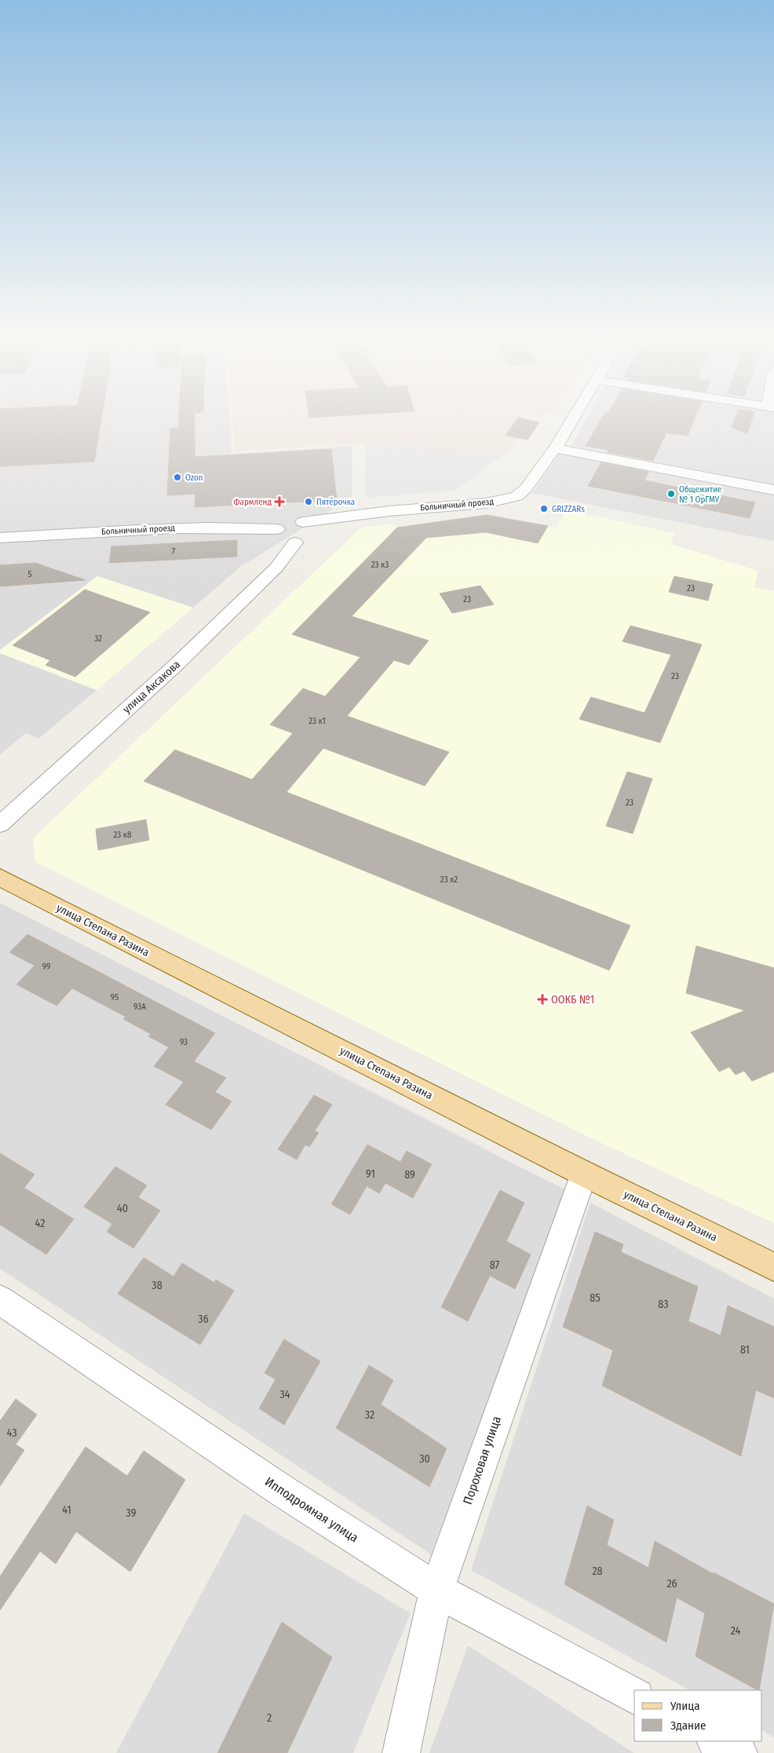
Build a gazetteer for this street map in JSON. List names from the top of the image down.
{
  "streets": {
    "main road": ["улица Степана Разина"],
    "street": [
      "Больничный проезд",
      "улица Аксакова",
      "Пороховая улица",
      "Ипподромная улица"
    ]
  },
  "crossings": [
    ["Больничный проезд", "улица Аксакова"],
    ["улица Степана Разина", "Пороховая улица"],
    ["Пороховая улица", "Ипподромная улица"]
  ],
  "places": {
    "other": [
      "Ozon",
      "Общежитие № 1 ОрГМУ",
      "Пятёрочка",
      "GRIZZARs"
    ],
    "health": ["Фармленд", "ООКБ №1"]
  },
  "house_numbers": [
    "7",
    "23 к3",
    "5",
    "23",
    "23",
    "32",
    "23",
    "23 к1",
    "23",
    "23 к8",
    "23 к2",
    "99",
    "95",
    "93А",
    "93",
    "91",
    "89",
    "40",
    "42",
    "87",
    "38",
    "85",
    "83",
    "36",
    "81",
    "34",
    "32",
    "43",
    "30",
    "41",
    "39",
    "28",
    "26",
    "24",
    "2"
  ],
  "legend": ["Улица", "Здание"]
}
